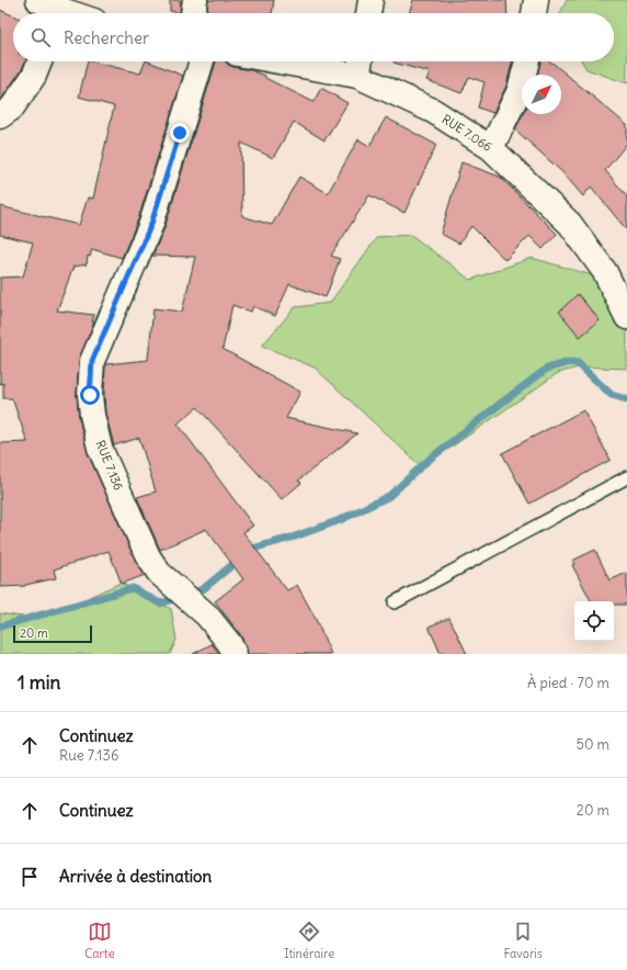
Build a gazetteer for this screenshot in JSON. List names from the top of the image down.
{
  "streets": {
    "street": ["RUE 7.066", "RUE 7.136"]
  },
  "scale_bar": "20 m",
  "north": "top right",
  "page": {
    "search": "Rechercher",
    "scale": "20 m",
    "heading": ["1 min", "À pied · 70 m"],
    "list": [
      ["Continuez", "Rue 7.136", "50 m"],
      ["Continuez", "20 m"],
      "Arrivée à destination"
    ],
    "nav": ["Carte", "Itinéraire", "Favoris"]
  }
}
